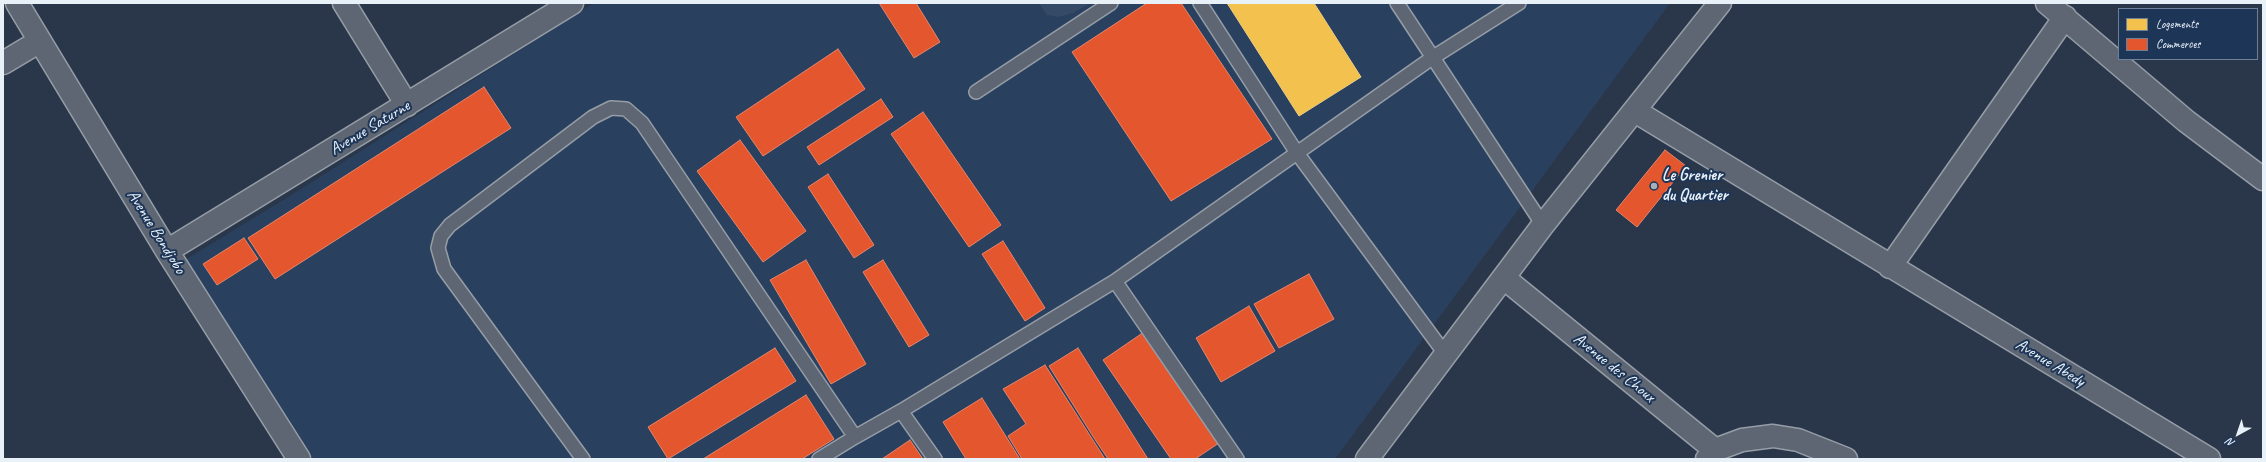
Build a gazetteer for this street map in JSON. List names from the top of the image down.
{
  "streets": {
    "street": [
      "Avenue Saturne",
      "Avenue Bondjobo",
      "Avenue Abedy",
      "Avenue des Choux"
    ]
  },
  "crossings": [
    ["Avenue Saturne", "Avenue Bondjobo"]
  ],
  "places": ["Le Grenier du Quartier"],
  "legend": ["Logements", "Commerces"],
  "north": "bottom left"
}
